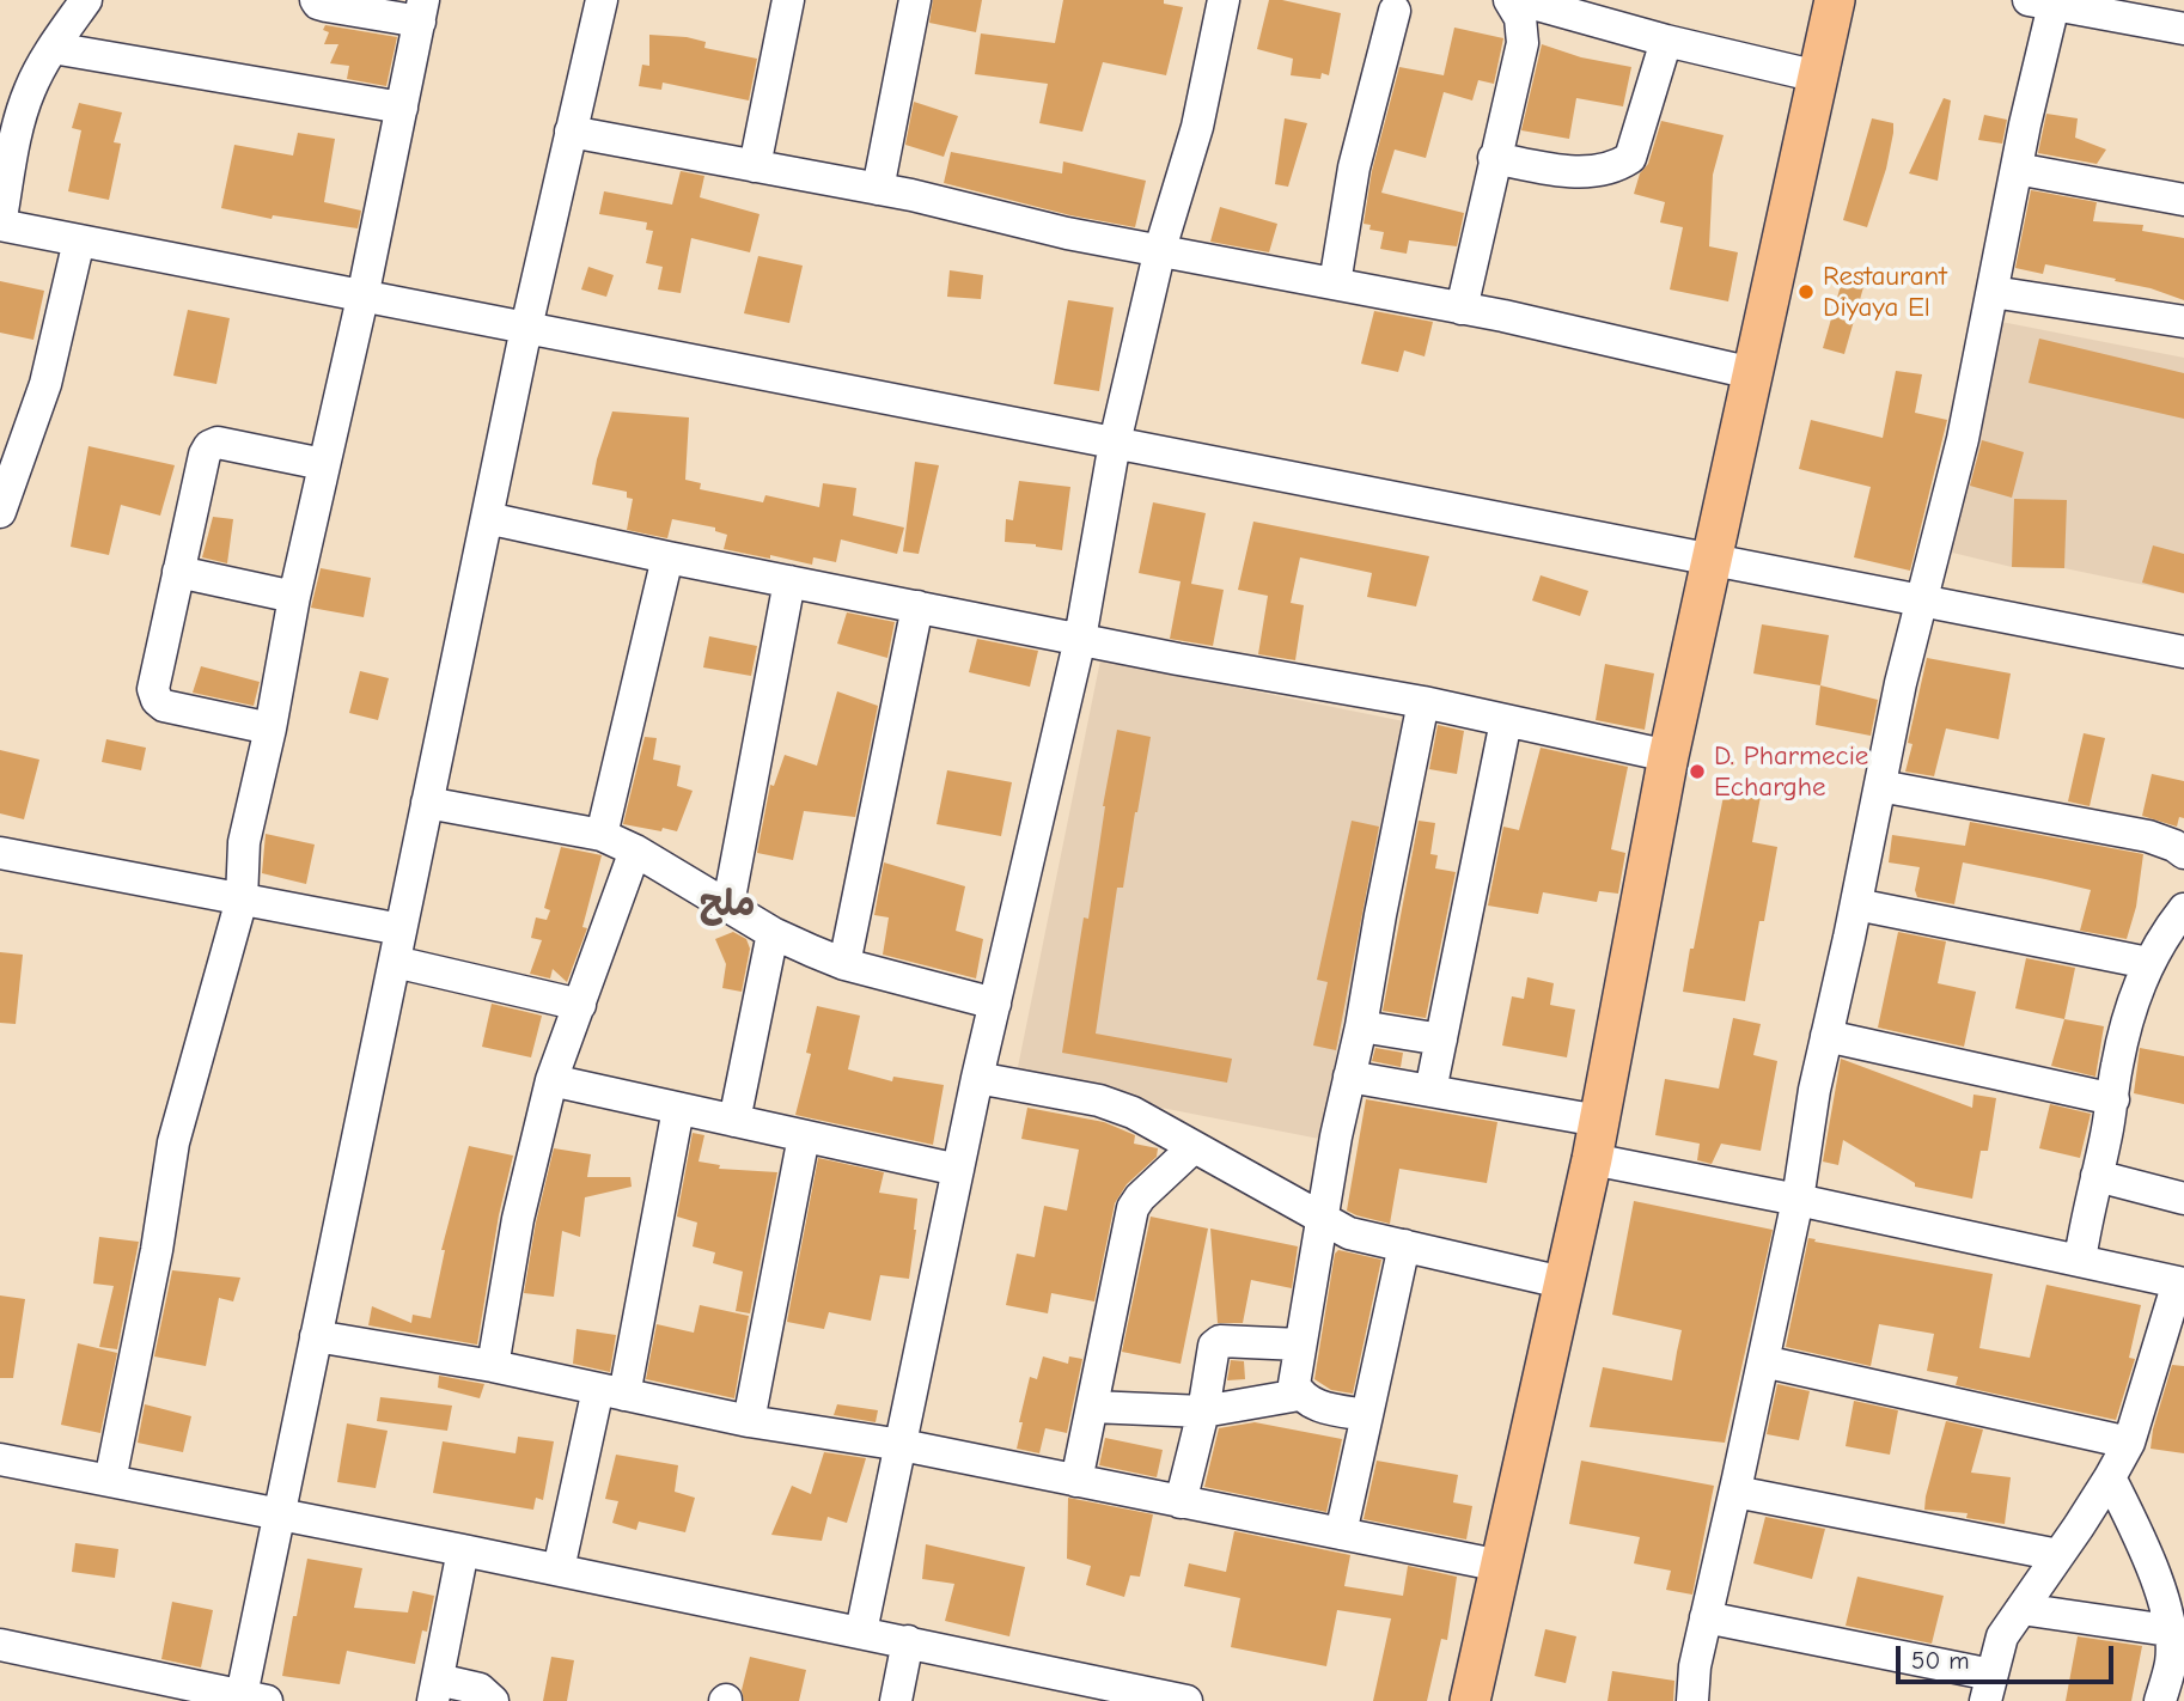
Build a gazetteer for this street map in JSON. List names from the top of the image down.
{
  "districts": ["ملح"],
  "places": ["Restaurant Diyaya El", "D. Pharmecie Echarghe"],
  "scale_bar": "50 m"
}
